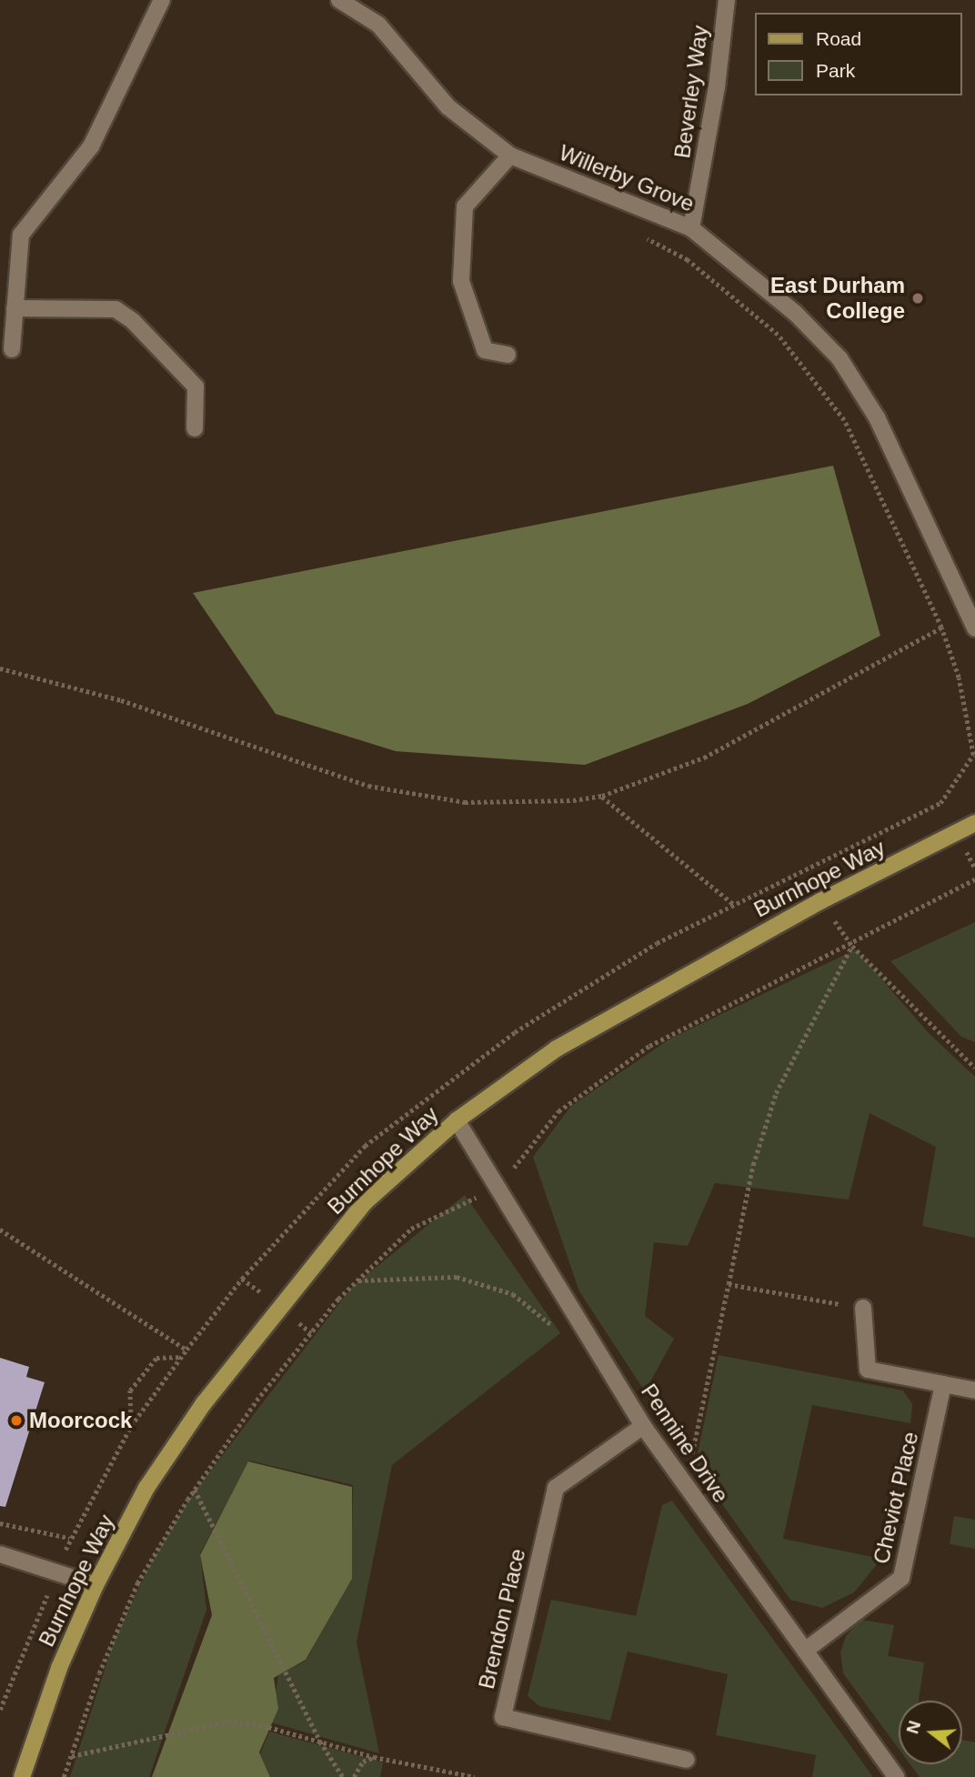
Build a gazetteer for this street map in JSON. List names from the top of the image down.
{
  "streets": {
    "main road": ["Burnhope Way"],
    "street": [
      "Beverley Way",
      "Willerby Grove",
      "Pennine Drive",
      "Cheviot Place",
      "Brendon Place"
    ]
  },
  "crossings": [
    ["Beverley Way", "Willerby Grove"],
    ["Burnhope Way", "Pennine Drive"],
    ["Pennine Drive", "Cheviot Place"],
    ["Pennine Drive", "Brendon Place"]
  ],
  "places": ["East Durham College", "Moorcock"],
  "legend": ["Road", "Park"],
  "north": "left"
}
